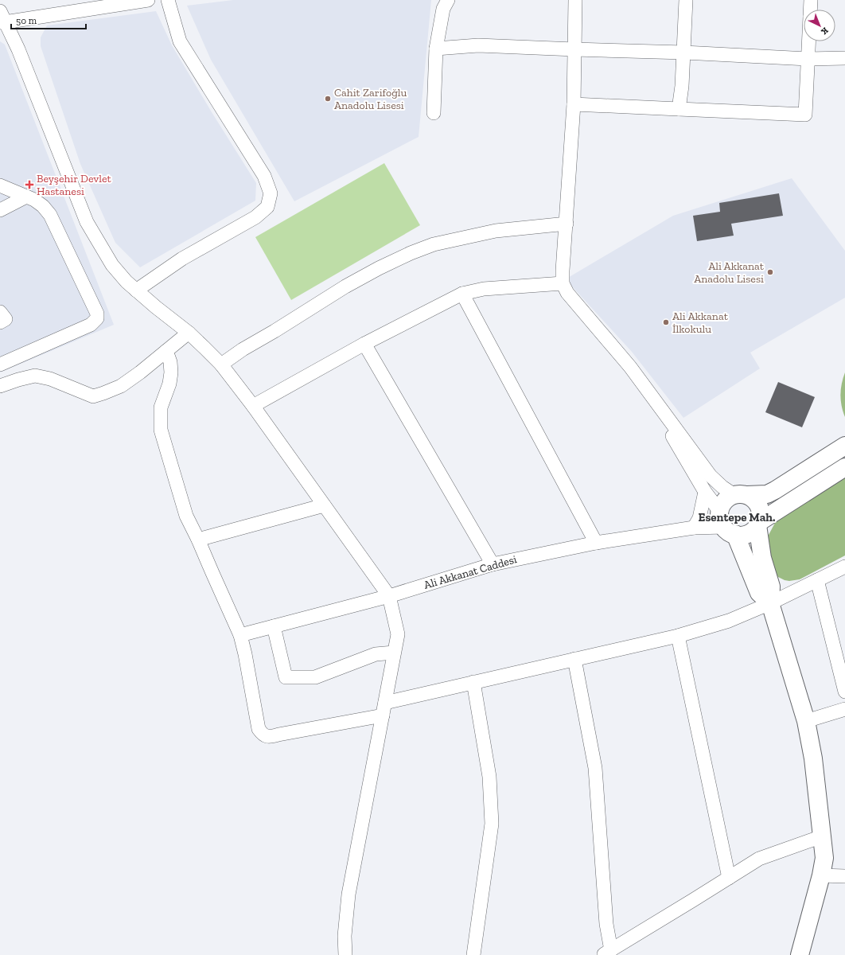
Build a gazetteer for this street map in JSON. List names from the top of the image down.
{
  "streets": {
    "street": ["Ali Akkanat Caddesi"]
  },
  "districts": ["Esentepe Mah."],
  "places": {
    "other": ["Cahit Zarifoğlu Anadolu Lisesi", "Ali Akkanat Anadolu Lisesi", "Ali Akkanat İlkokulu"],
    "health": ["Beyşehir Devlet Hastanesi"]
  },
  "scale_bar": "50 m",
  "north": "bottom right"
}
